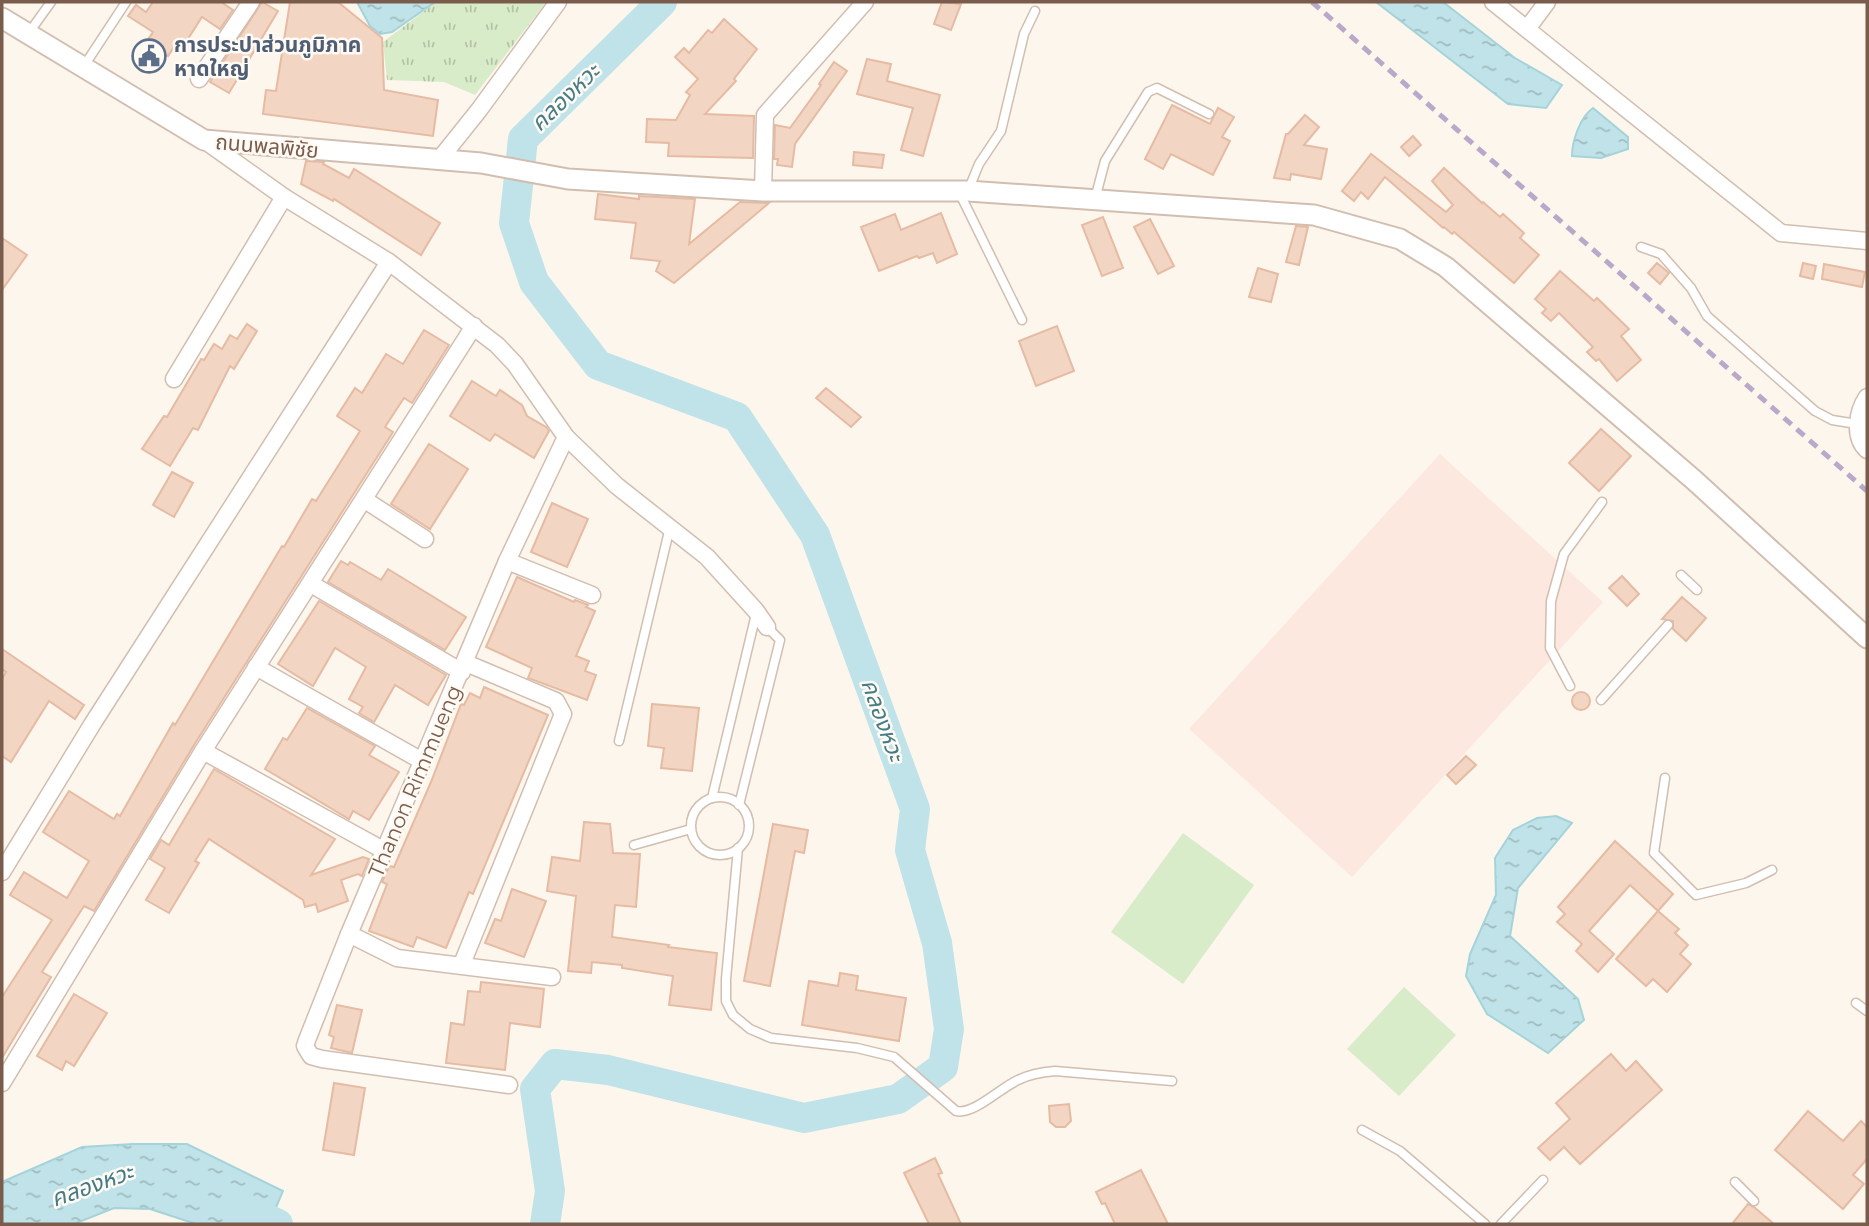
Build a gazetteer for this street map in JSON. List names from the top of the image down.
{
  "streets": {
    "street": ["ถนนพลพิชัย", "Thanon Rimmueng"]
  },
  "water": ["คลองหวะ"],
  "places": {
    "public building": ["การประปาส่วนภูมิภาค หาดใหญ่"]
  }
}
